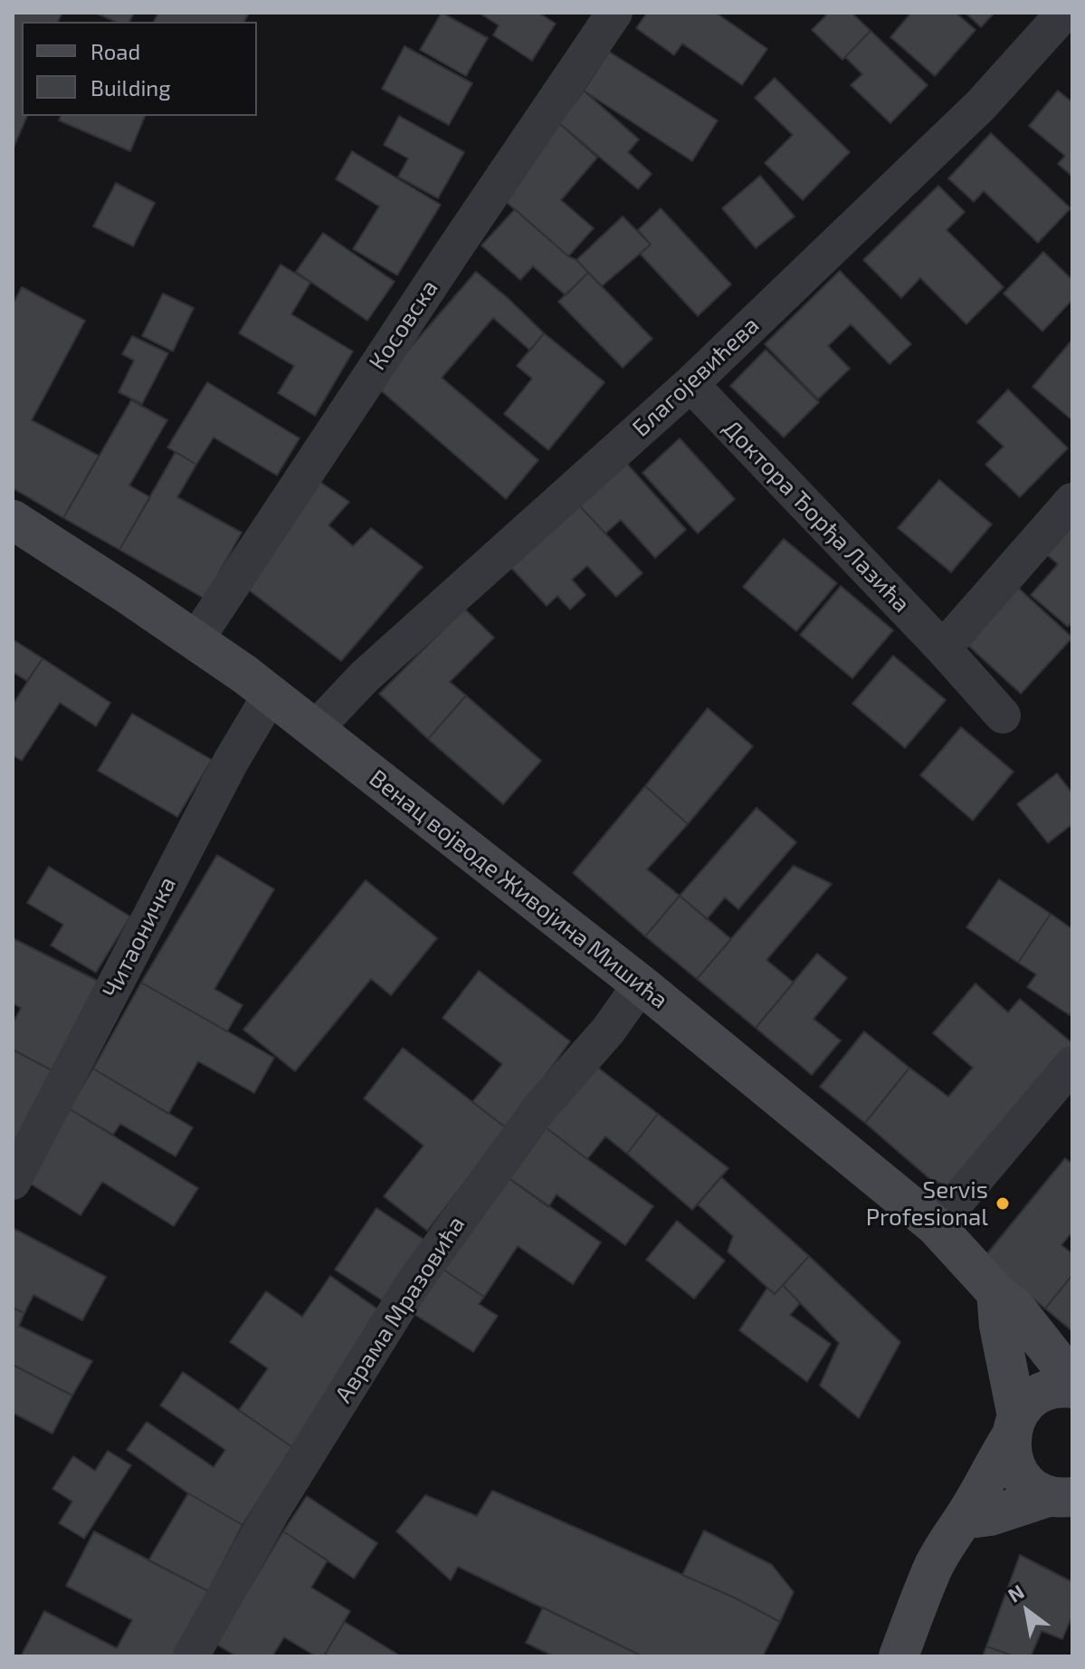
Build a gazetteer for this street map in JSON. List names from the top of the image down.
{
  "streets": {
    "main road": ["Венац војводе Живојина Мишића"],
    "street": [
      "Косовска",
      "Благојевићева",
      "Доктора Ђорђа Лазића",
      "Читаоничка",
      "Аврама Мразовића"
    ]
  },
  "crossings": [
    ["Косовска", "Венац војводе Живојина Мишића"],
    ["Благојевићева", "Доктора Ђорђа Лазића"],
    ["Благојевићева", "Венац војводе Живојина Мишића"],
    ["Венац војводе Живојина Мишића", "Читаоничка"],
    ["Венац војводе Живојина Мишића", "Аврама Мразовића"]
  ],
  "places": ["Servis Profesional"],
  "legend": ["Road", "Building"],
  "north": "top left"
}
